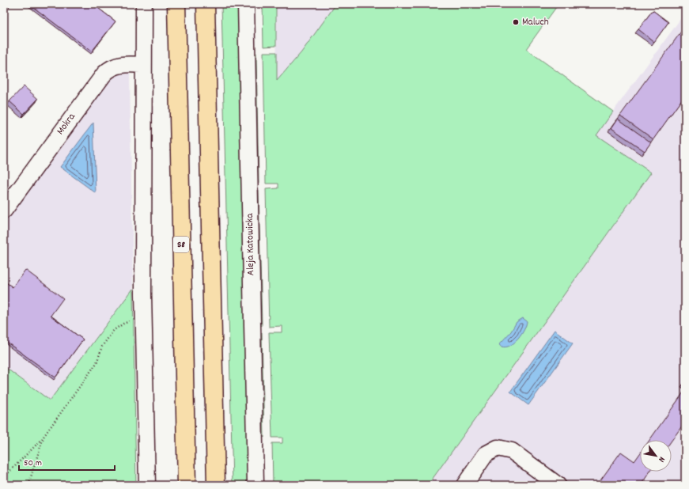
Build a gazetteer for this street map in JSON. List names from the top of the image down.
{
  "streets": {
    "highway": ["S8"],
    "street": ["Mokra", "Aleja Katowicka"]
  },
  "places": ["Maluch"],
  "scale_bar": "50 m",
  "north": "bottom right"
}
